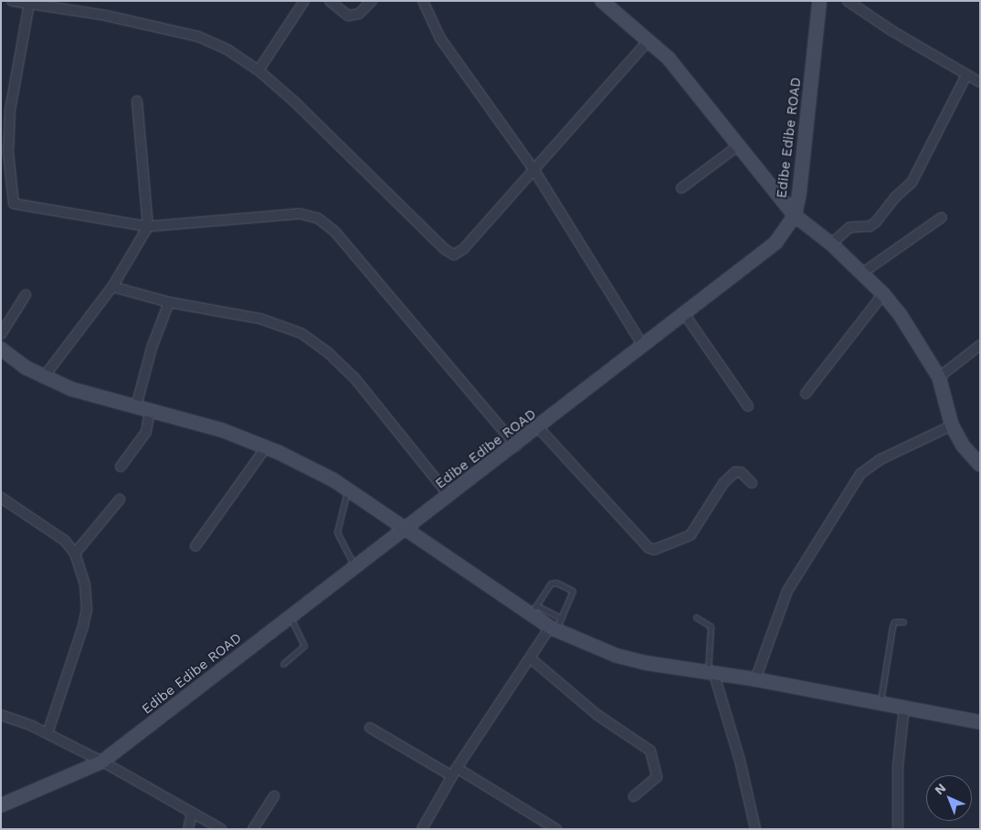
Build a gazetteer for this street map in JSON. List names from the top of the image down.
{
  "streets": {
    "street": ["Edibe Edibe ROAD"]
  },
  "north": "top left"
}
